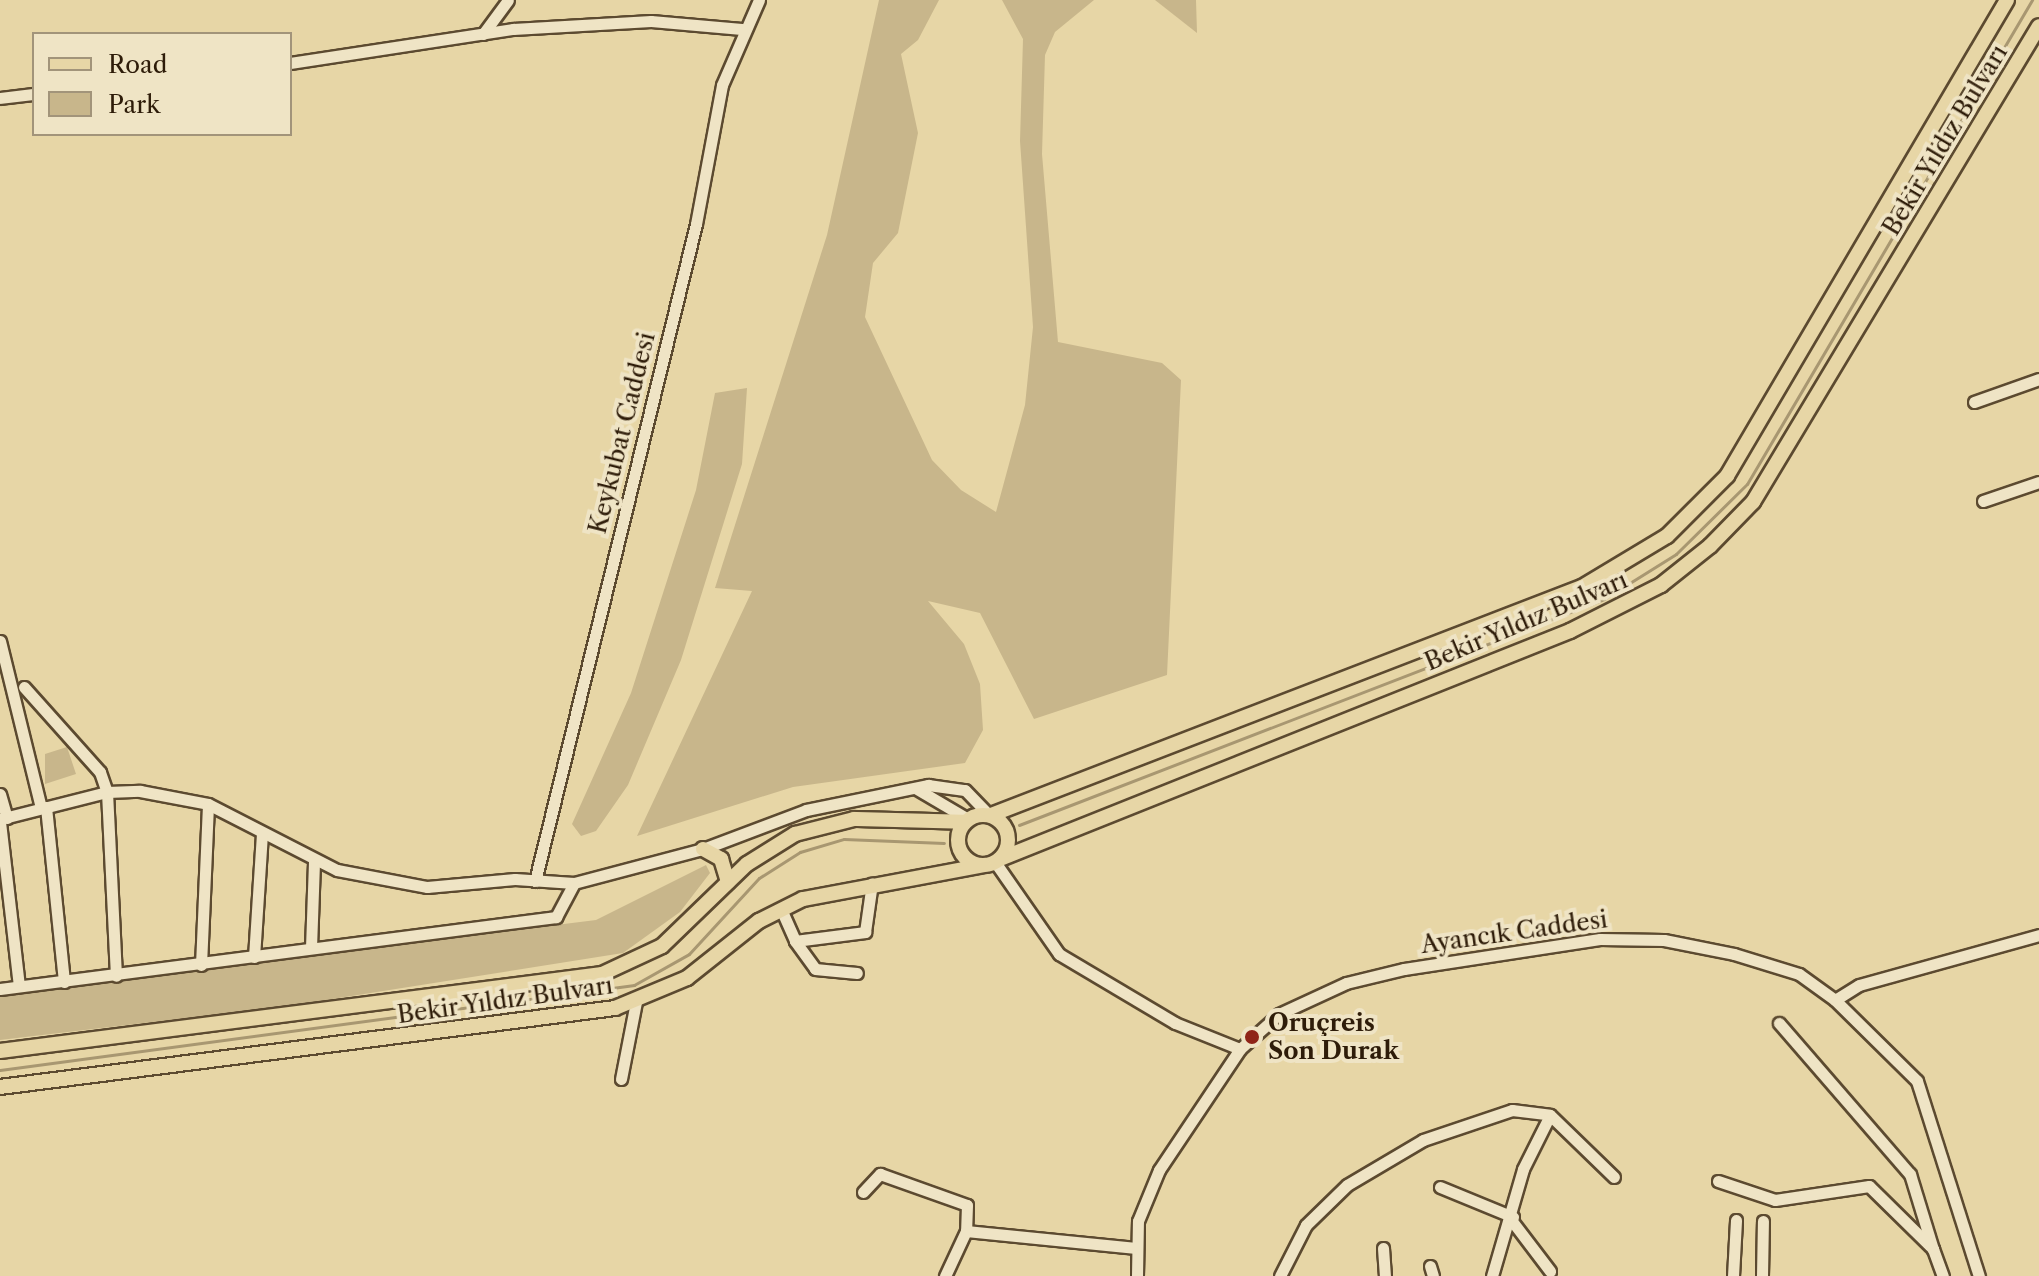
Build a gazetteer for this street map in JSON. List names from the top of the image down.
{
  "streets": {
    "main road": ["Bekir Yıldız Bulvarı"],
    "street": ["Keykubat Caddesi", "Ayancık Caddesi"]
  },
  "places": ["Oruçreis Son Durak"],
  "legend": ["Road", "Park"]
}
